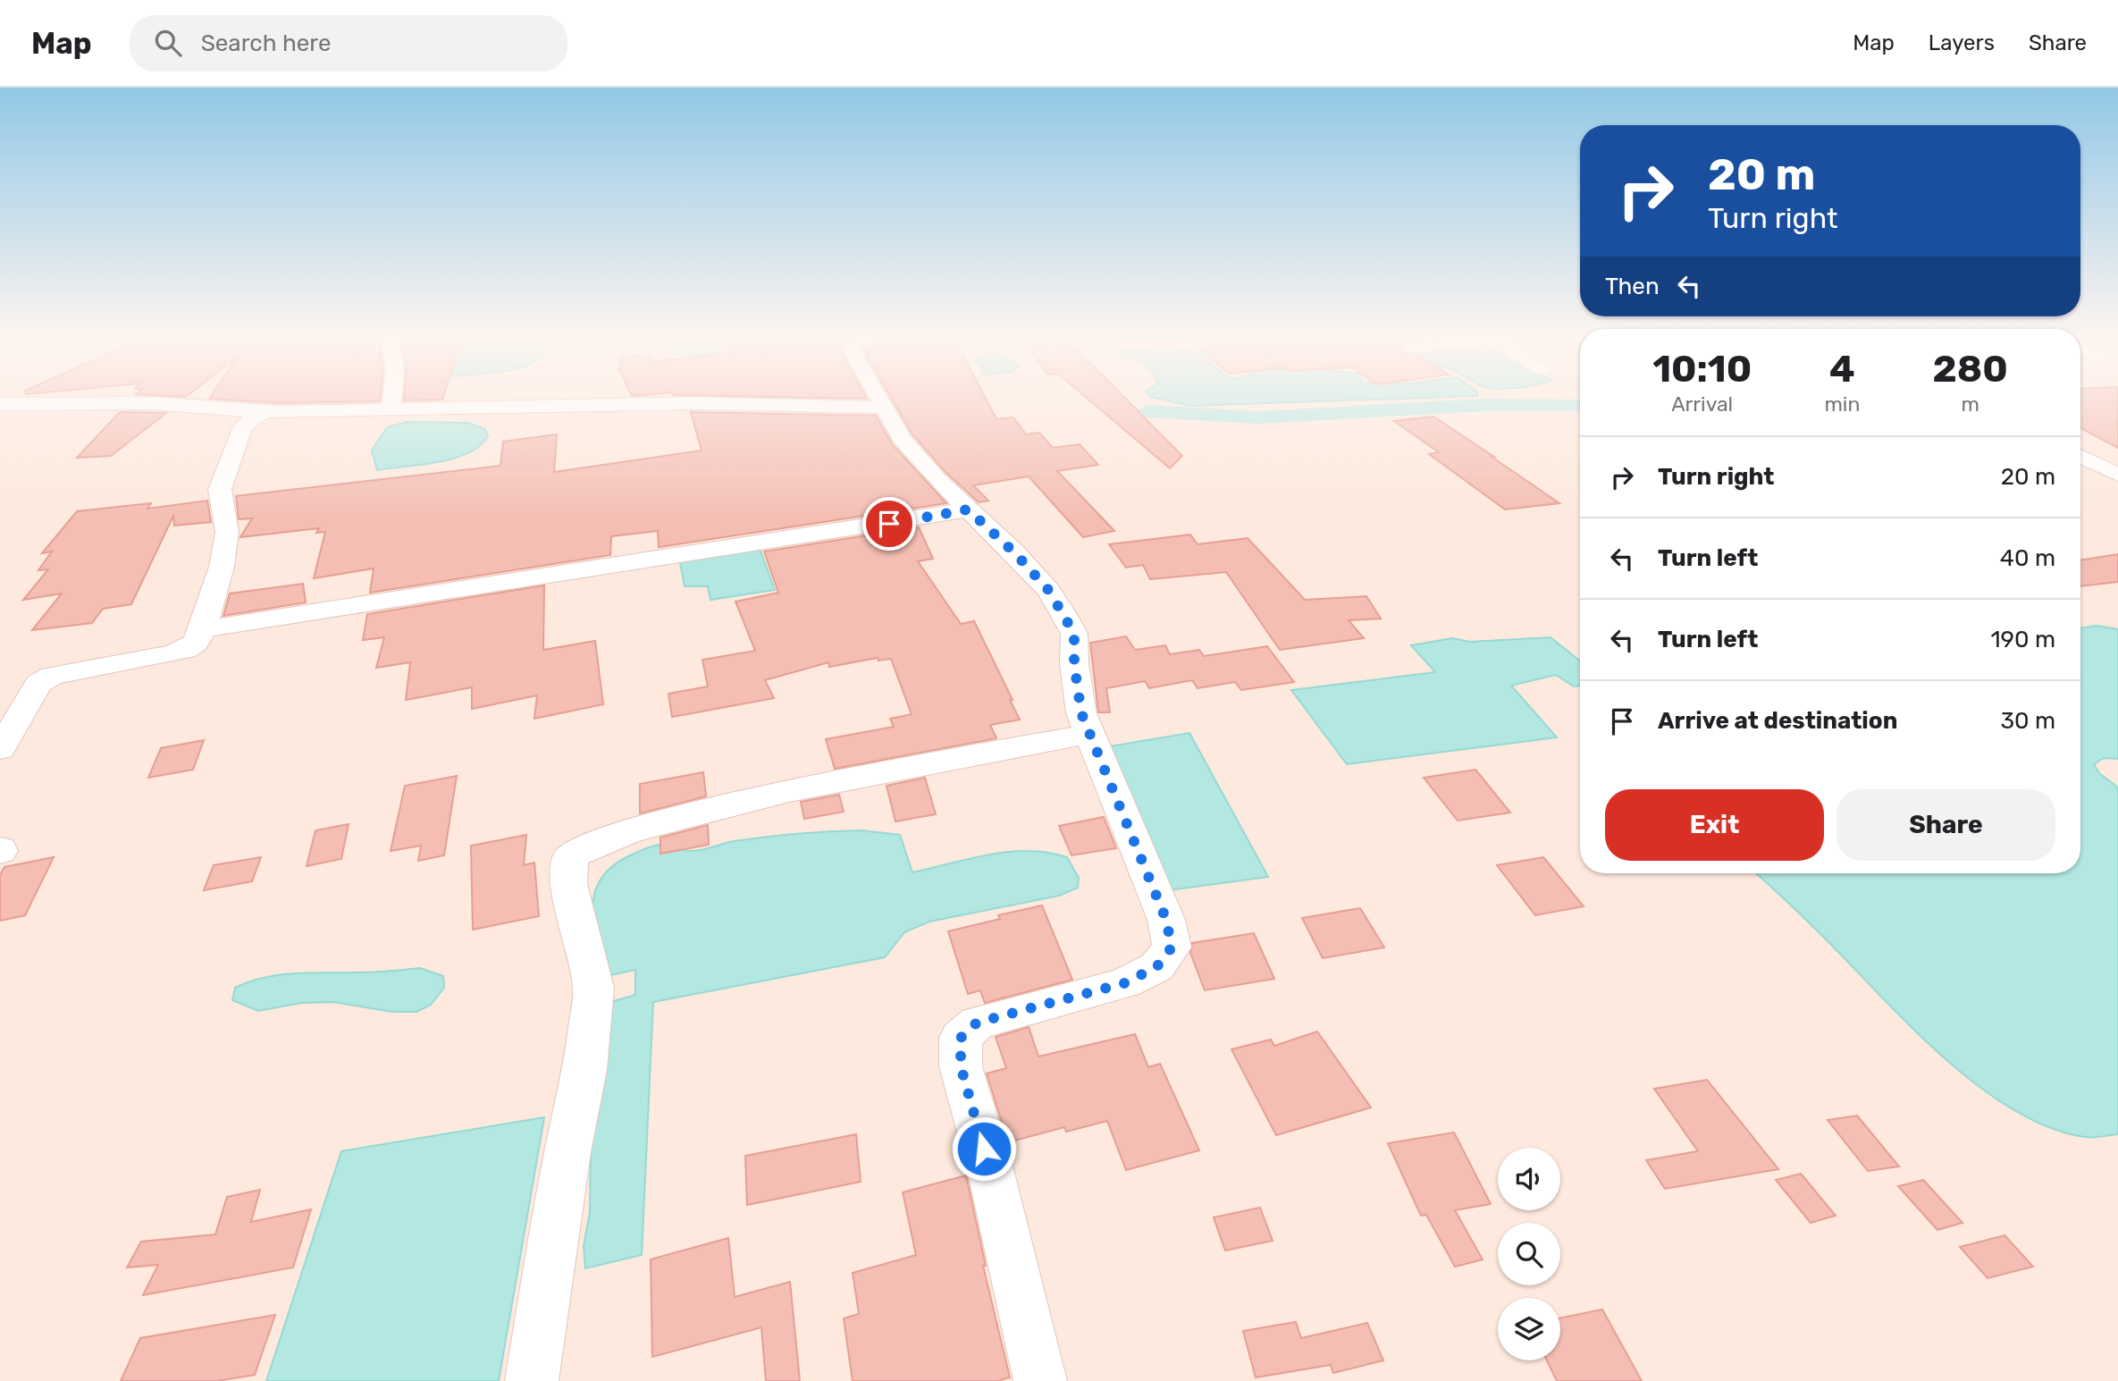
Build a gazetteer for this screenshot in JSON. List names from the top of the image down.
{
  "page": {
    "header": "Map",
    "search": "Search here",
    "nav": ["Map", "Layers", "Share"],
    "turn": ["20 m", "Turn right"],
    "then": "Then",
    "eta": [
      "10:10",
      "Arrival",
      "4",
      "min",
      "280",
      "m"
    ],
    "list": [
      {
        "name": "Turn right",
        "value": "20 m"
      },
      {
        "name": "Turn left",
        "value": "40 m"
      },
      {
        "name": "Turn left",
        "value": "190 m"
      },
      {
        "name": "Arrive at destination",
        "value": "30 m"
      }
    ],
    "buttons": ["Exit", "Share"]
  }
}
